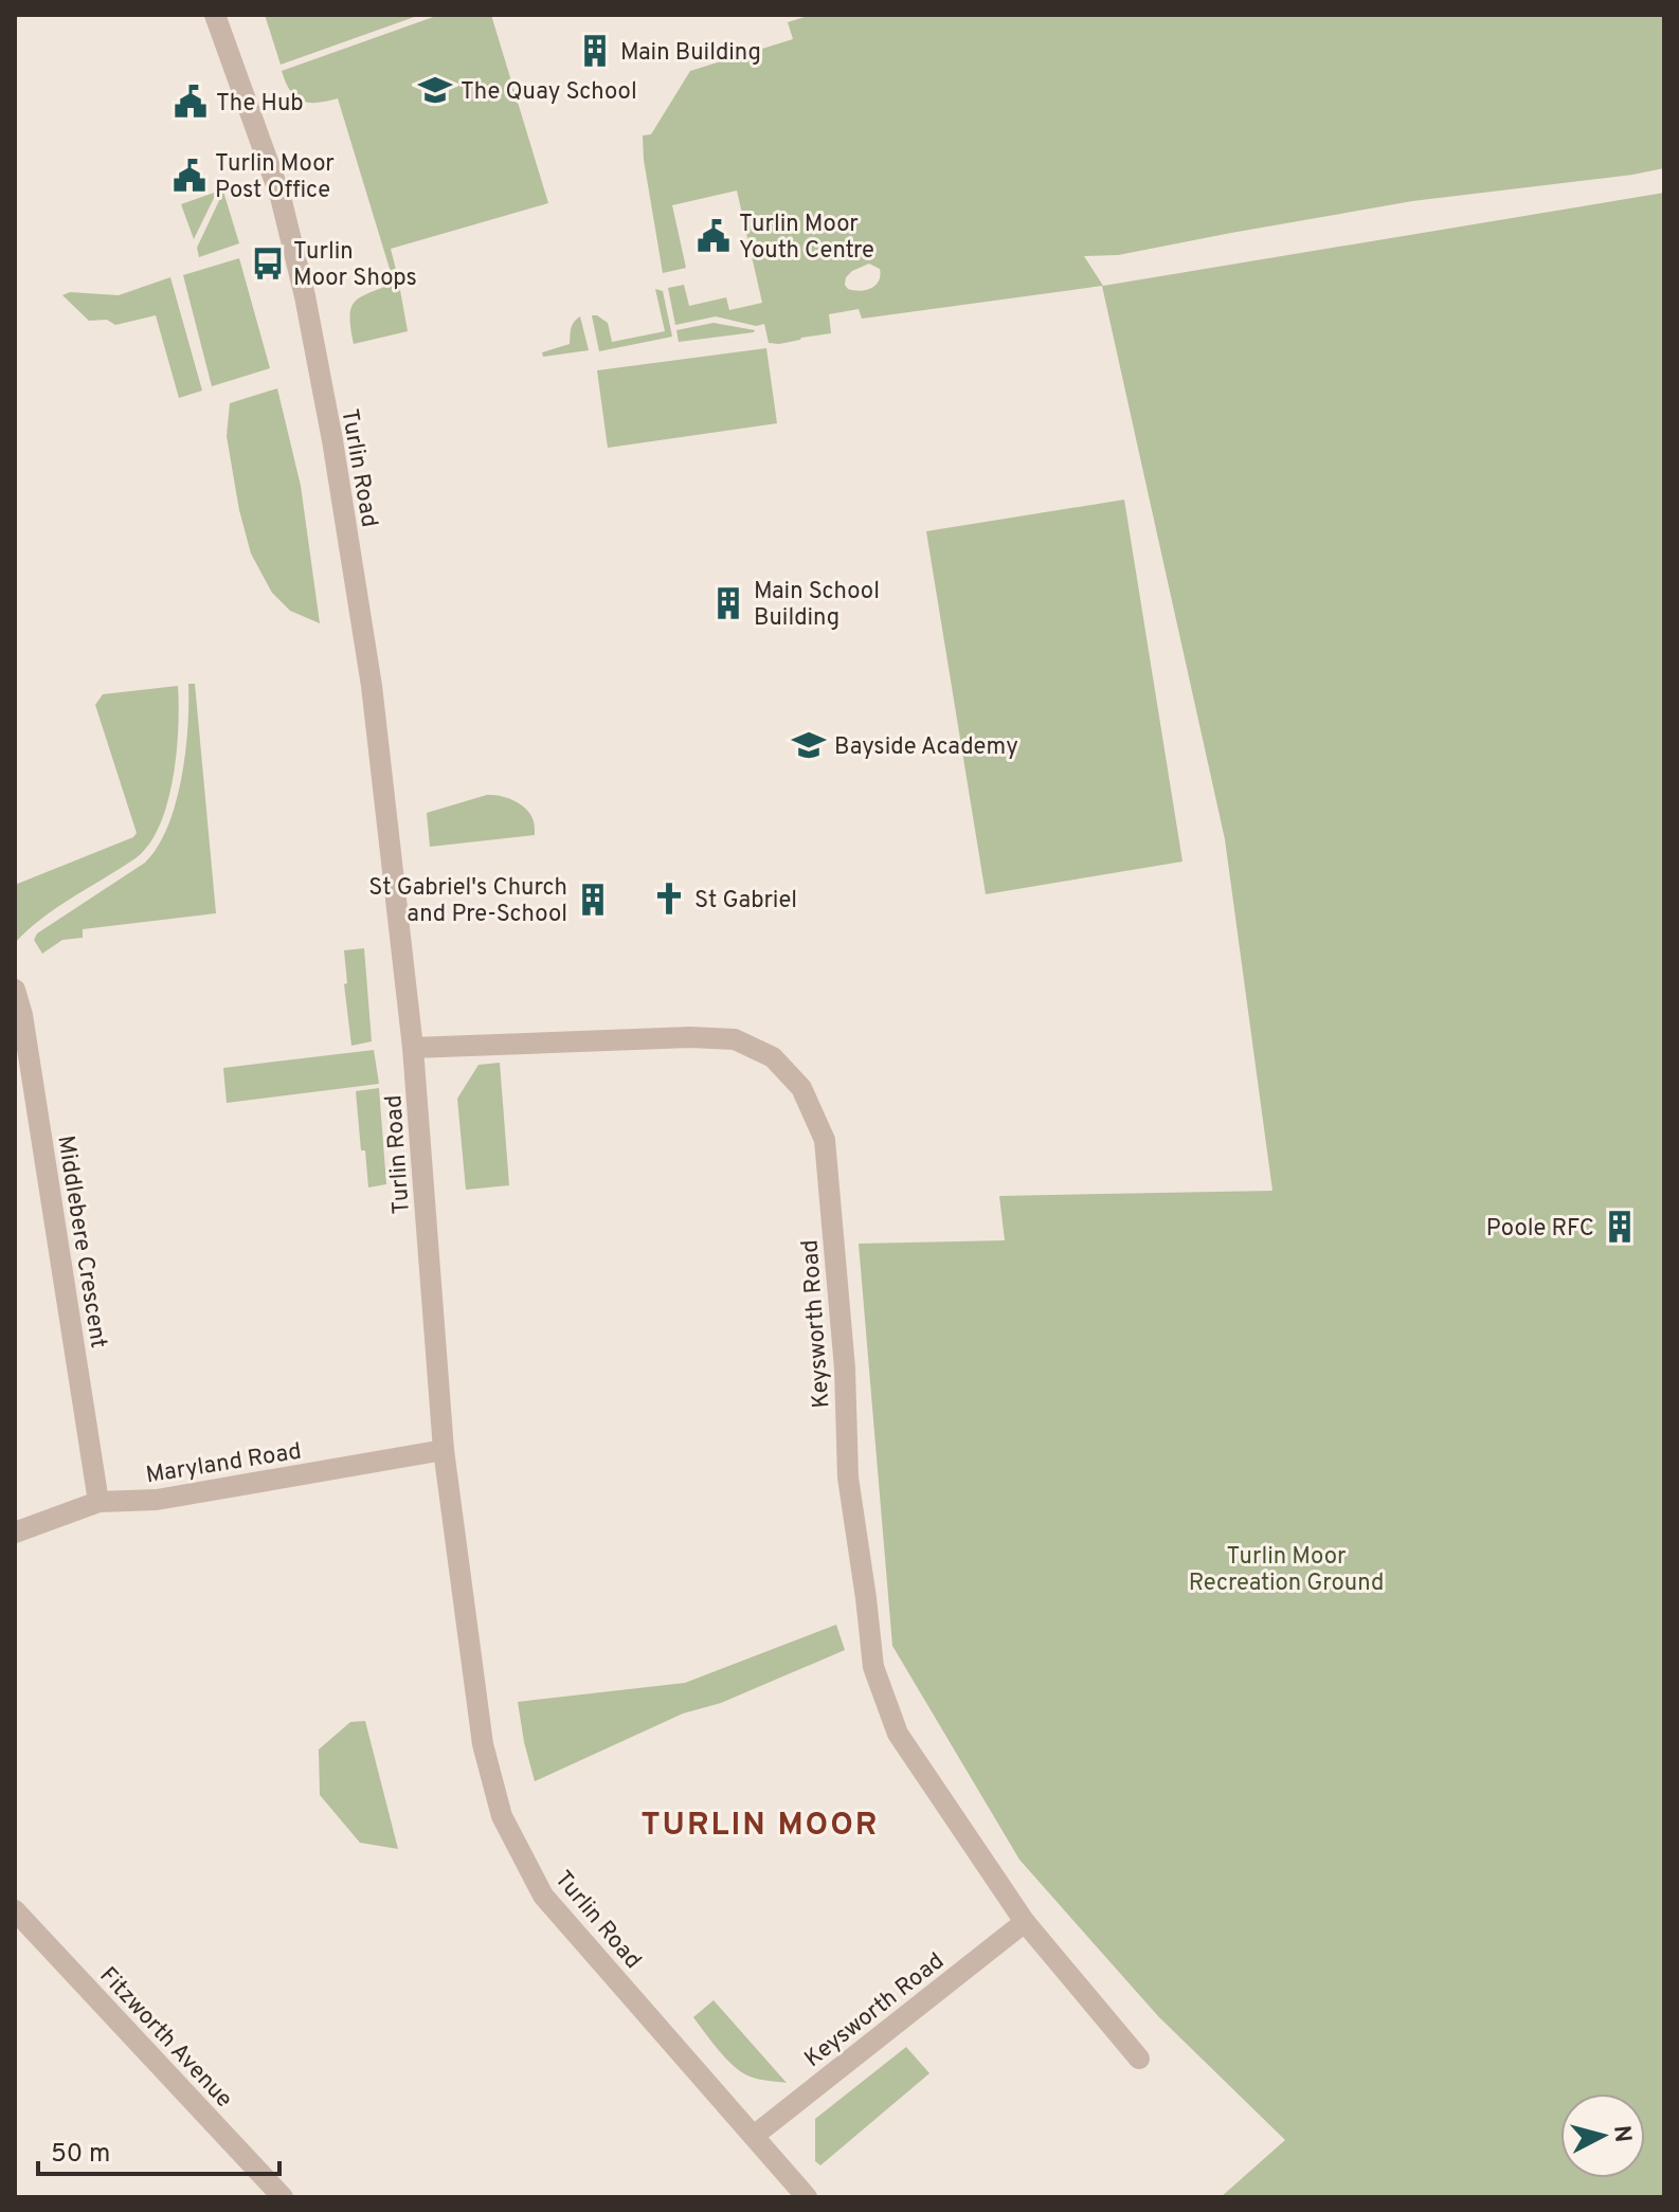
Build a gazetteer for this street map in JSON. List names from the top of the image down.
{
  "streets": {
    "street": [
      "Turlin Road",
      "Middlebere Crescent",
      "Keysworth Road",
      "Maryland Road",
      "Fitzworth Avenue"
    ]
  },
  "crossings": [
    ["Turlin Road", "Keysworth Road"],
    ["Turlin Road", "Maryland Road"],
    ["Middlebere Crescent", "Maryland Road"]
  ],
  "districts": ["TURLIN MOOR"],
  "parks": ["Turlin Moor Recreation Ground"],
  "places": {
    "building": [
      "Main Building",
      "Main School Building",
      "St Gabriel's Church and Pre-School",
      "Poole RFC"
    ],
    "school or university": ["The Quay School", "Bayside Academy"],
    "public building": ["The Hub", "Turlin Moor Post Office", "Turlin Moor Youth Centre"],
    "bus stop": ["Turlin Moor Shops"],
    "church": ["St Gabriel"]
  },
  "scale_bar": "50 m",
  "north": "right"
}
